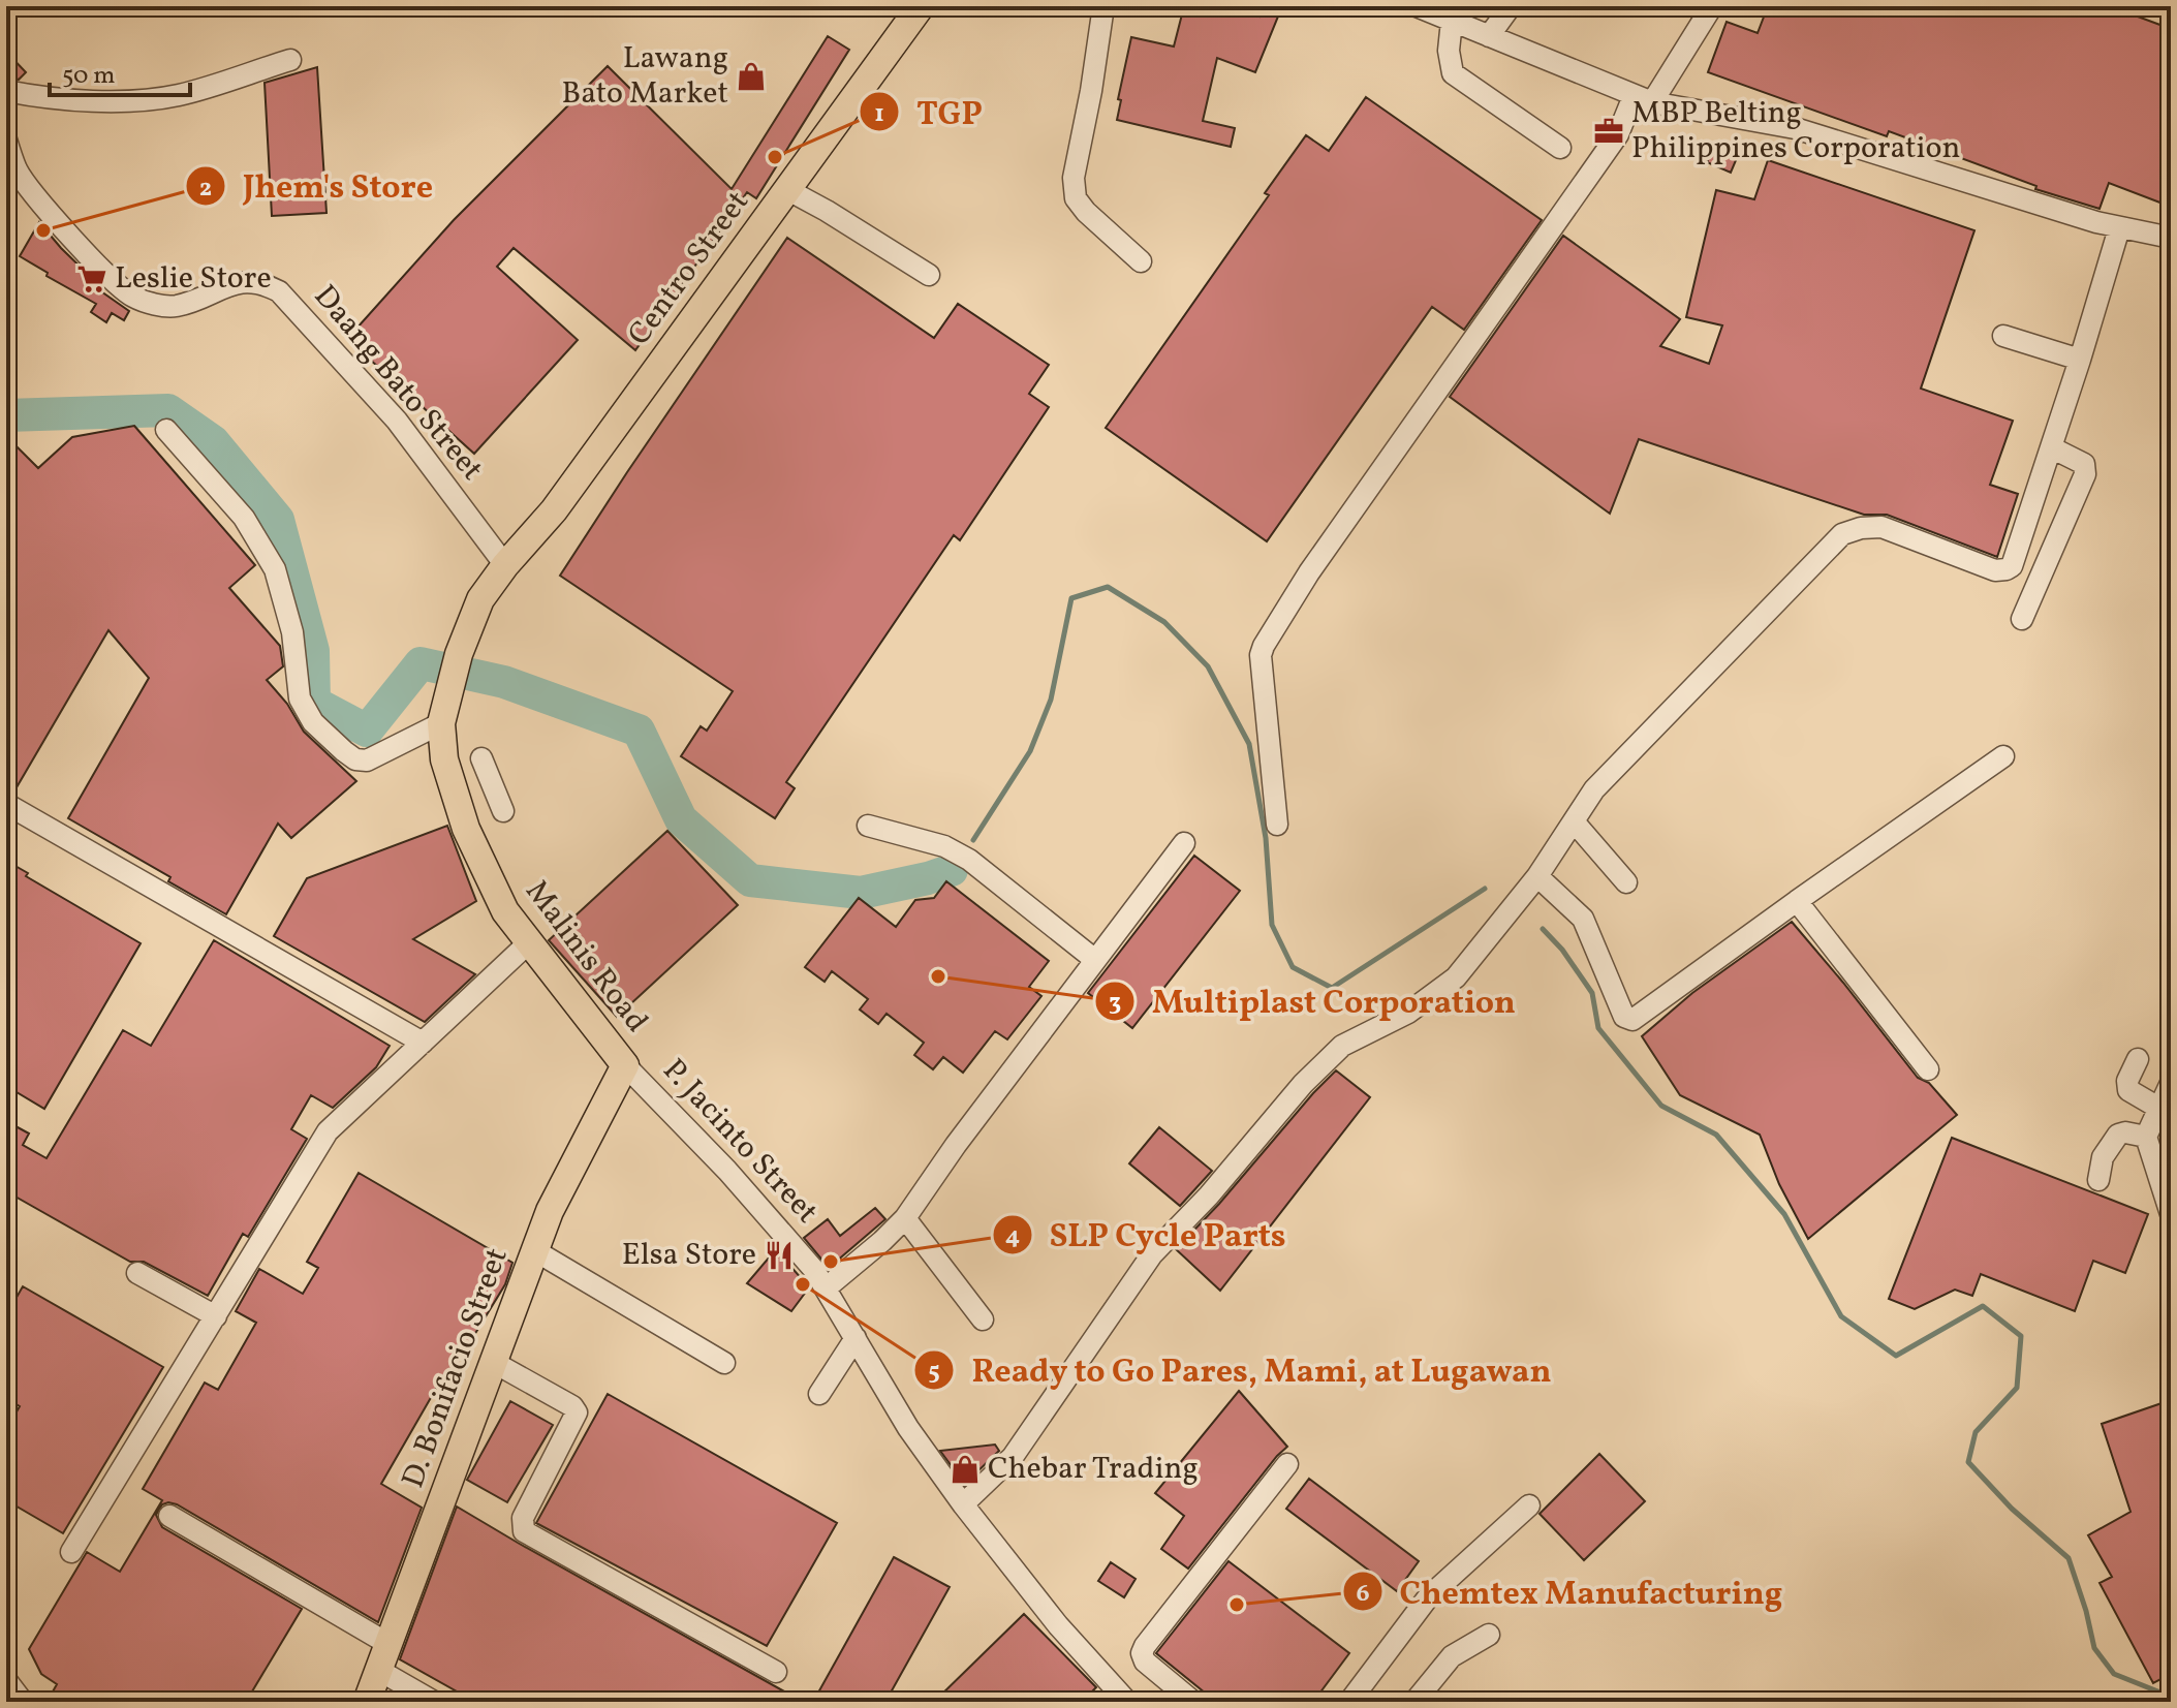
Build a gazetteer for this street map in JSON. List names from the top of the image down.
{
  "streets": {
    "main road": ["Centro Street", "Malinis Road", "D. Bonifacio Street"],
    "street": ["Daang Bato Street", "P. Jacinto Street"]
  },
  "crossings": [
    ["Centro Street", "Daang Bato Street"],
    ["Centro Street", "Malinis Road"],
    ["Daang Bato Street", "Malinis Road"],
    ["Malinis Road", "P. Jacinto Street"],
    ["Malinis Road", "D. Bonifacio Street"],
    ["P. Jacinto Street", "D. Bonifacio Street"]
  ],
  "places": {
    "shop": ["Lawang Bato Market", "Chebar Trading"],
    "office": ["MBP Belting Philippines Corporation"],
    "other": [
      "TGP",
      "Jhem's Store",
      "Multiplast Corporation",
      "SLP Cycle Parts",
      "Ready to Go Pares, Mami, at Lugawan",
      "Chemtex Manufacturing"
    ],
    "supermarket": ["Leslie Store"],
    "restaurant": ["Elsa Store"]
  },
  "scale_bar": "50 m"
}
